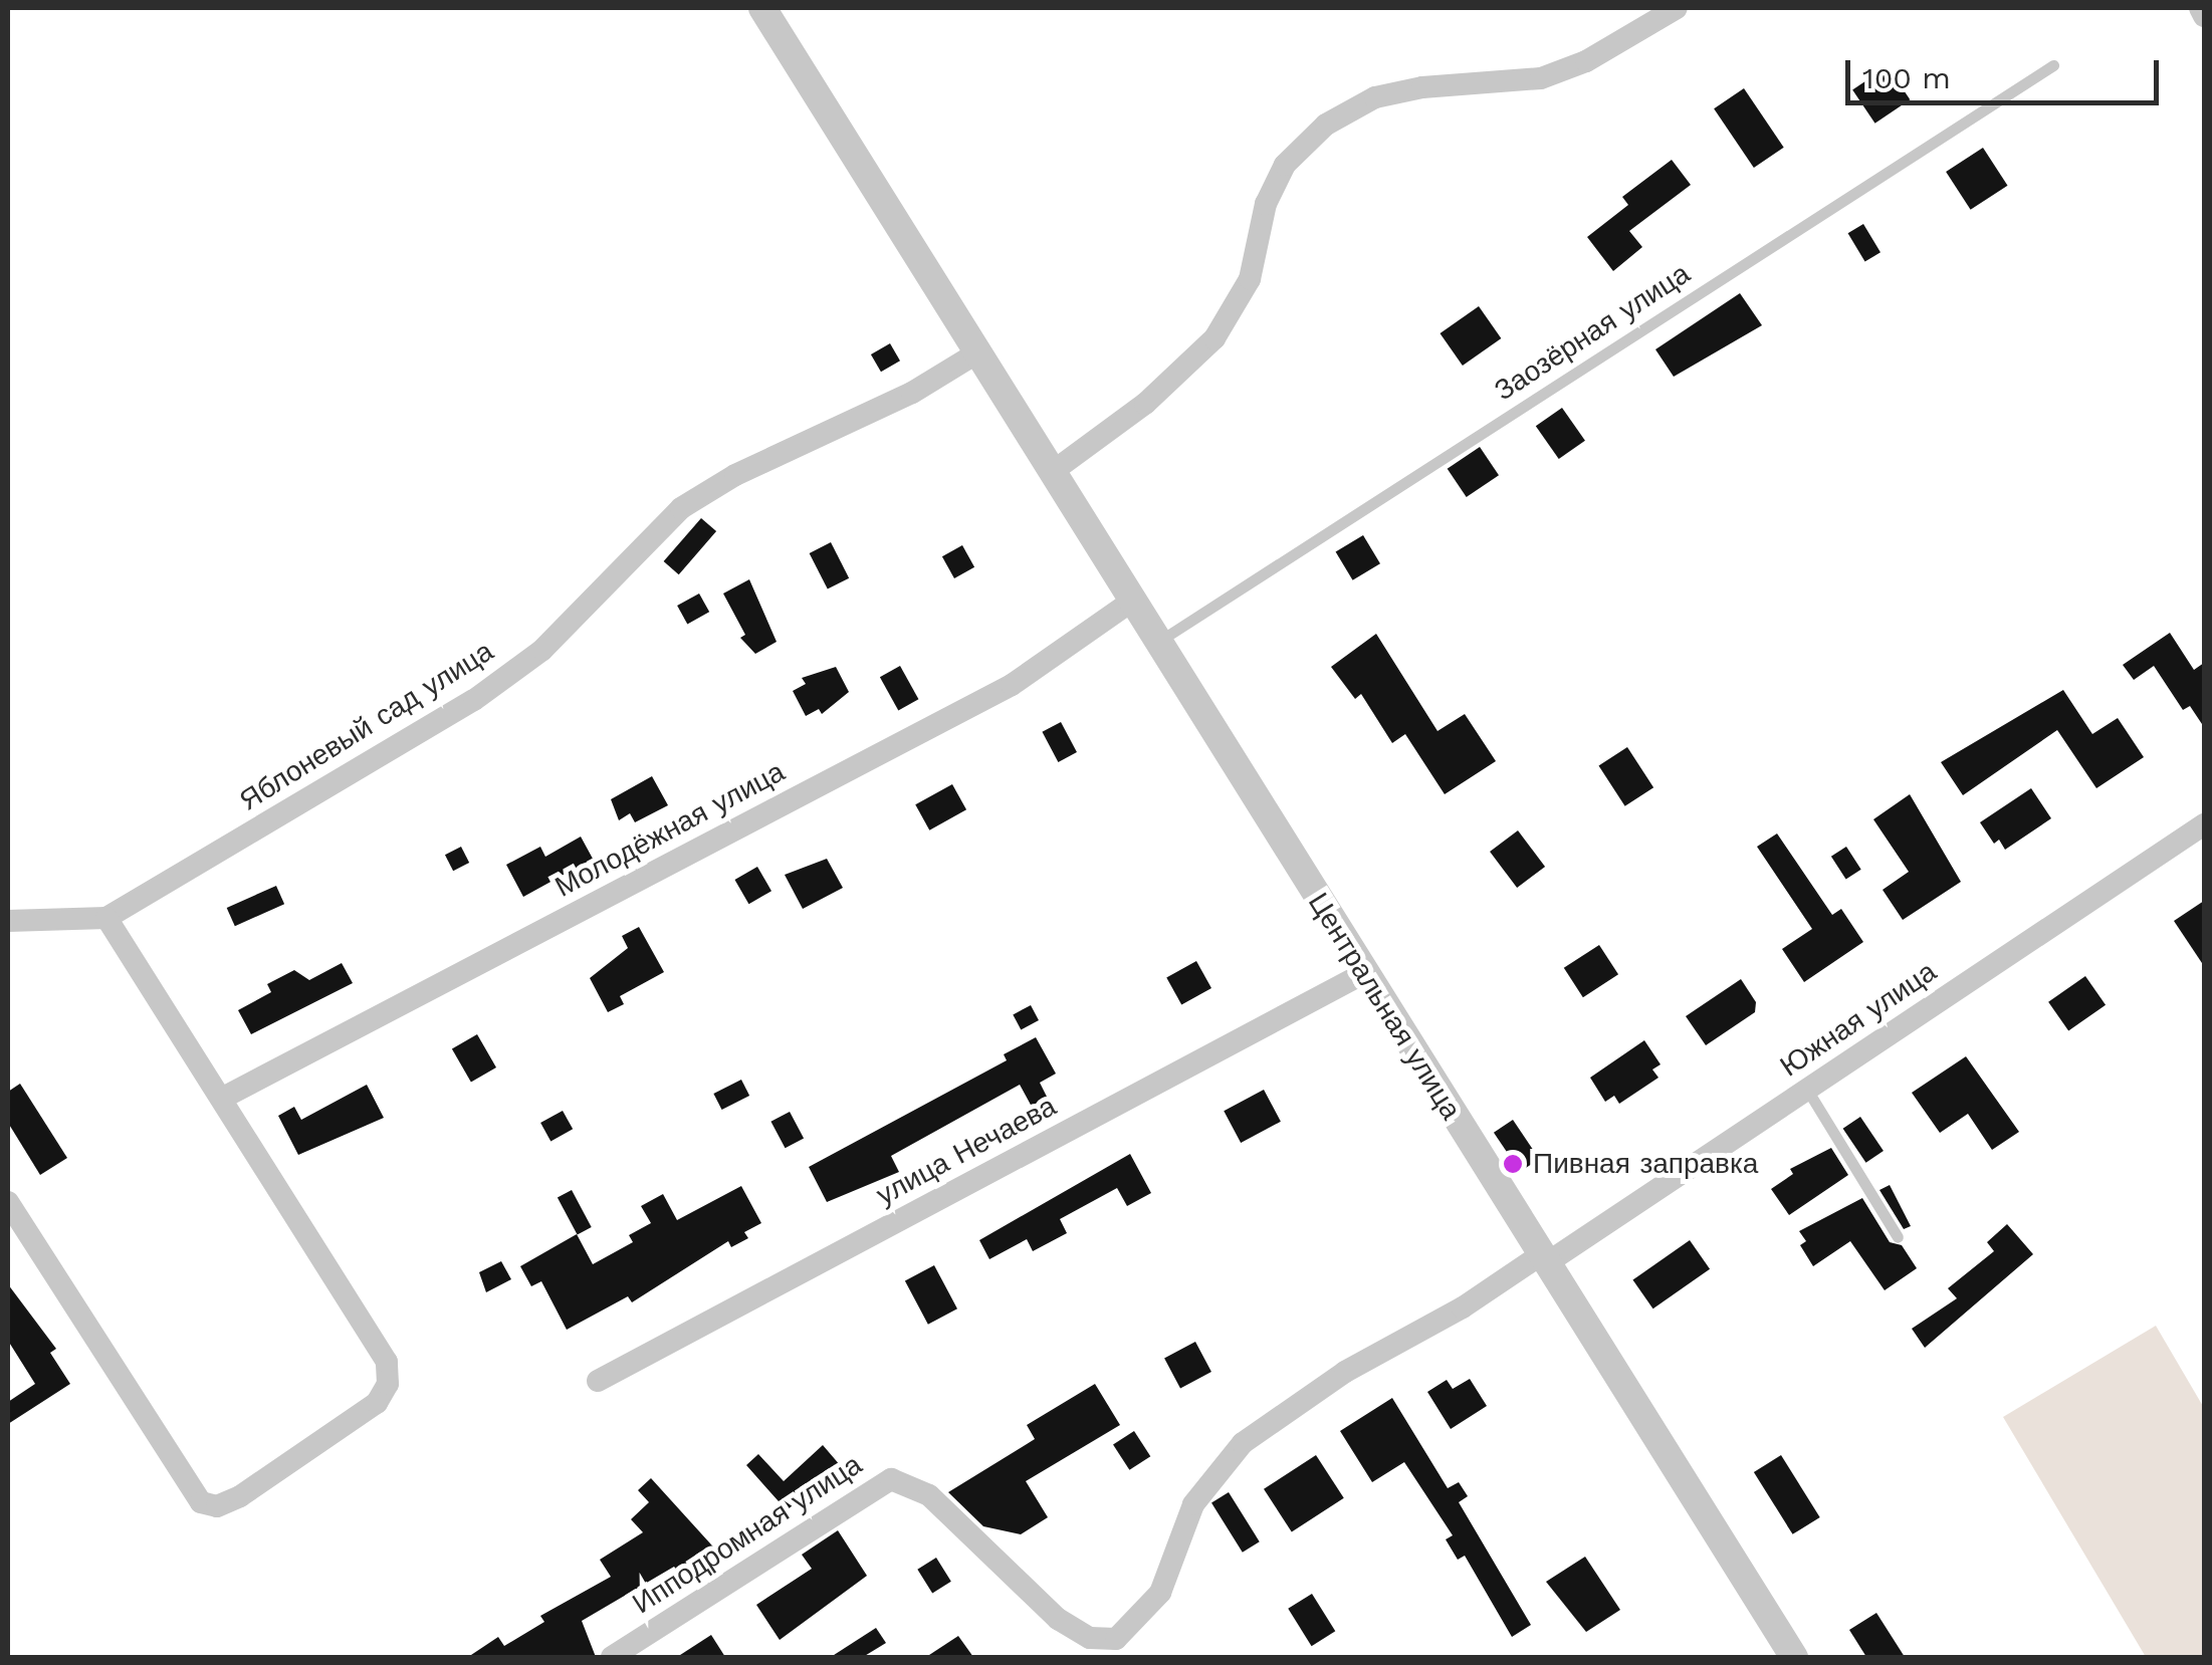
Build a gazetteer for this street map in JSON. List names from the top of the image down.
{
  "streets": {
    "street": [
      "Яблоневый сад улица",
      "Молодёжная улица",
      "Центральная улица",
      "Южная улица",
      "улица Нечаева",
      "Ипподромная улица"
    ],
    "lane": ["Заозёрная улица"]
  },
  "crossings": [
    ["Заозёрная улица", "Центральная улица"],
    ["Яблоневый сад улица", "Центральная улица"],
    ["Молодёжная улица", "Центральная улица"],
    ["Центральная улица", "Южная улица"],
    ["Центральная улица", "улица Нечаева"],
    ["Центральная улица", "Ипподромная улица"],
    ["Южная улица", "Ипподромная улица"]
  ],
  "places": ["Пивная заправка"],
  "scale_bar": "100 m"
}
